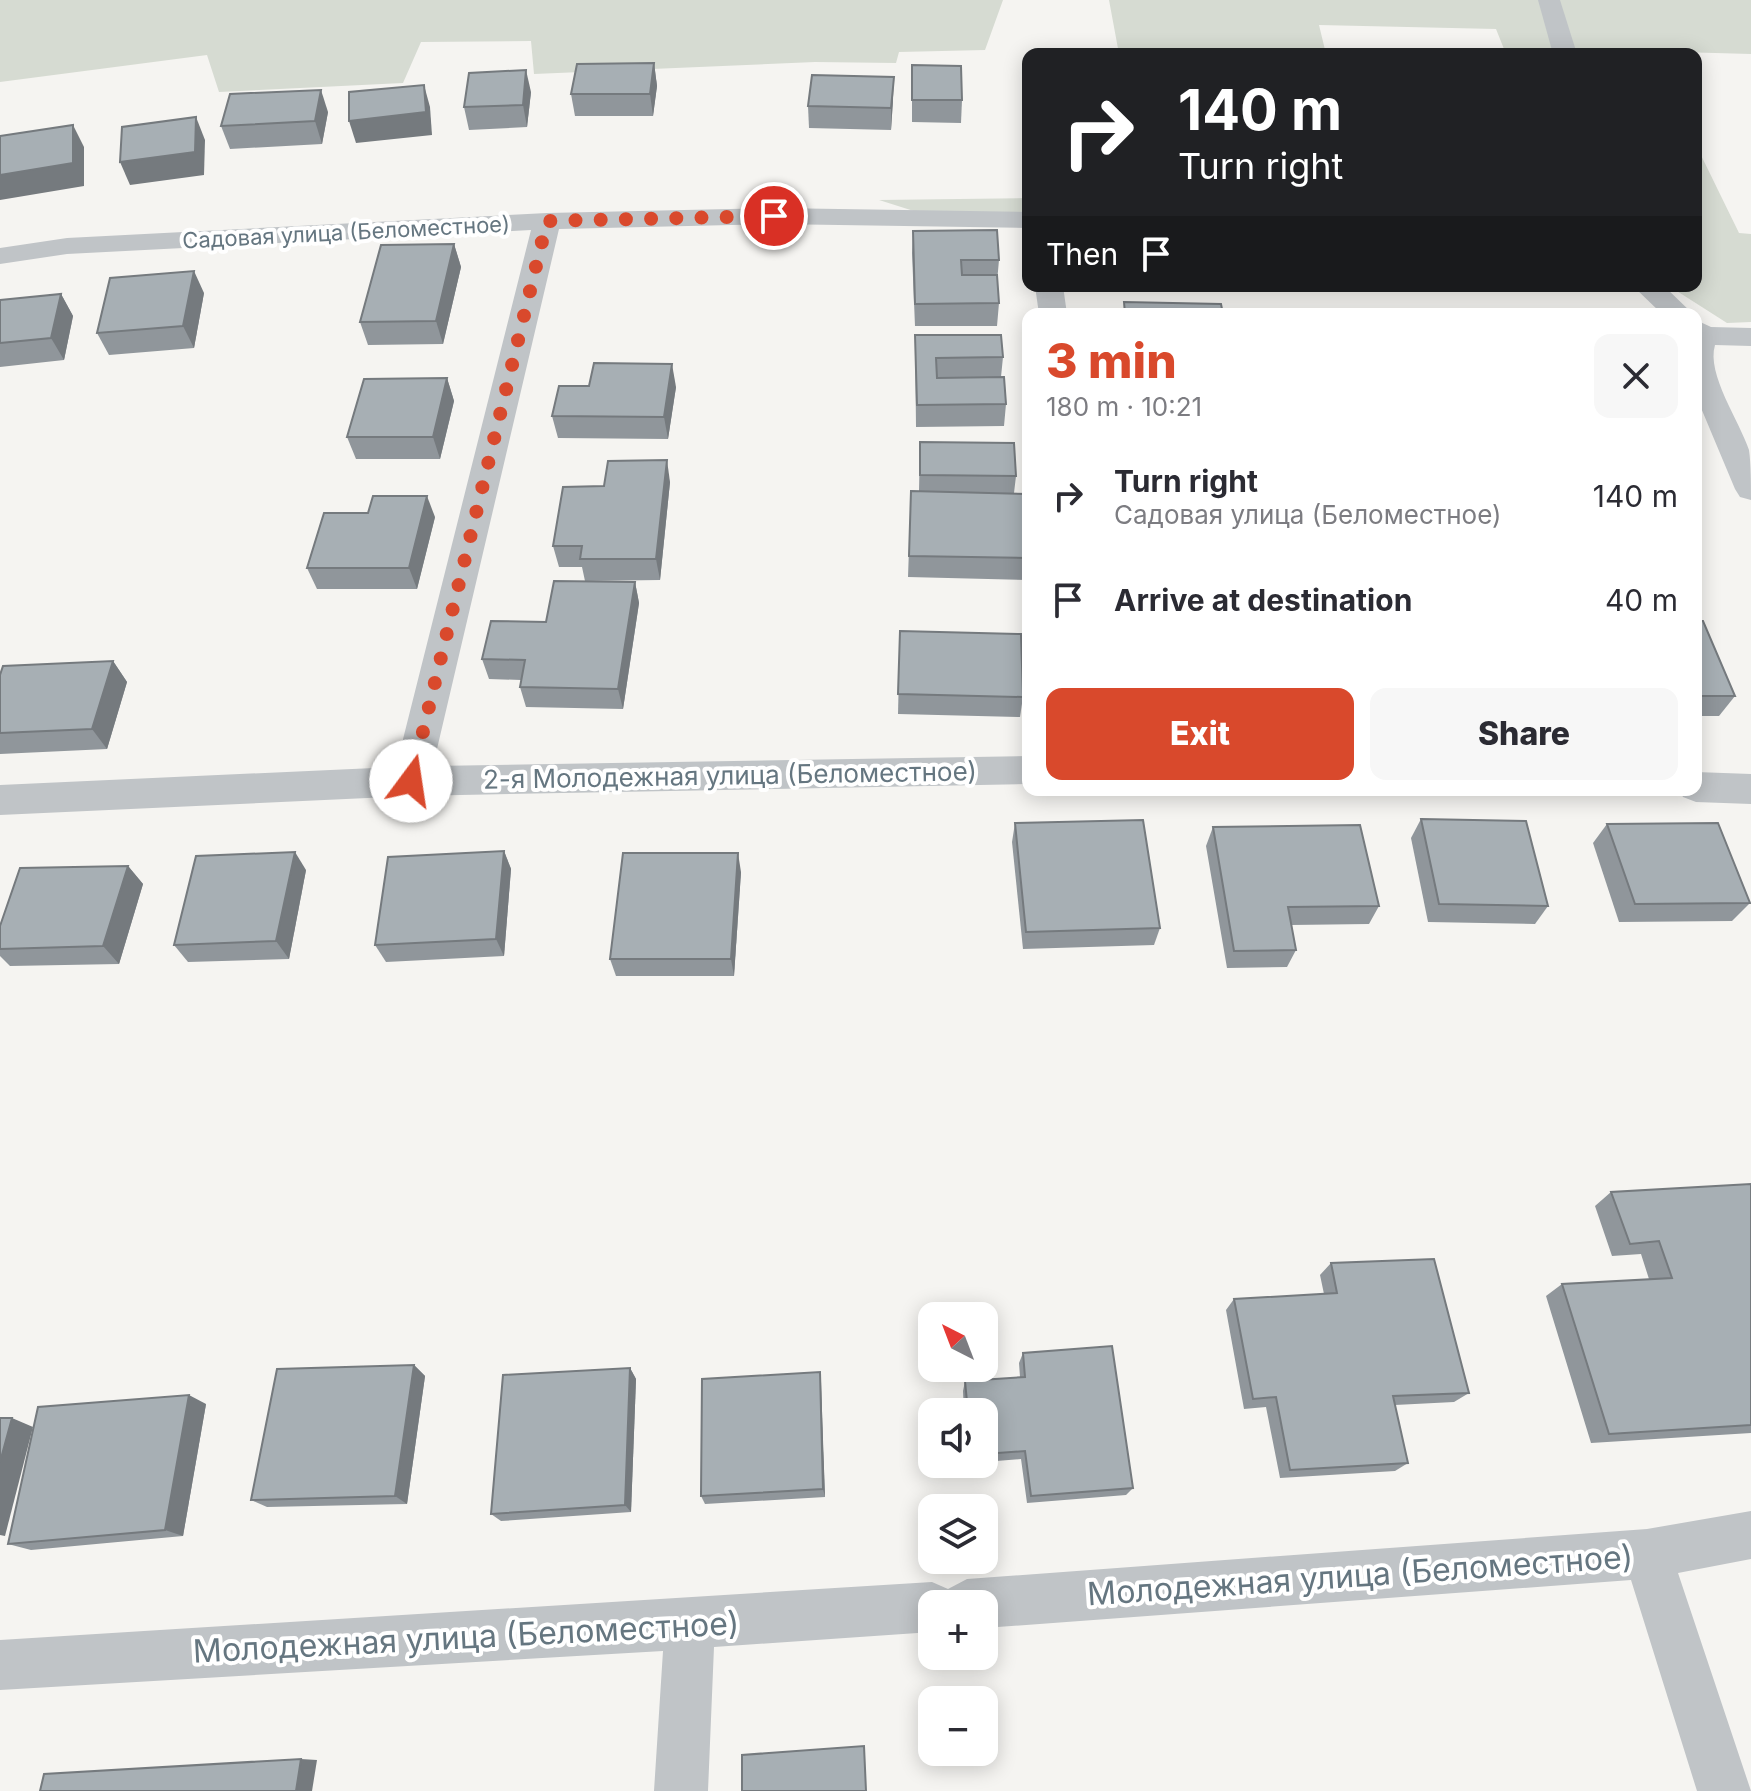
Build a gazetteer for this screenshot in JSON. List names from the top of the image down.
{
  "streets": {
    "street": ["Садовая улица (Беломестное)", "2-я Молодежная улица (Беломестное)", "Молодежная улица (Беломестное)"]
  },
  "north": "top left",
  "page": {
    "turn": ["140 m", "Turn right"],
    "then": "Then",
    "heading": ["3 min", "180 m · 10:21"],
    "list": [
      {
        "name": "Turn right",
        "note": "Садовая улица (Беломестное)",
        "value": "140 m"
      },
      {
        "name": "Arrive at destination",
        "value": "40 m"
      }
    ],
    "buttons": ["Exit", "Share"],
    "map_buttons": ["+", "−"]
  }
}
